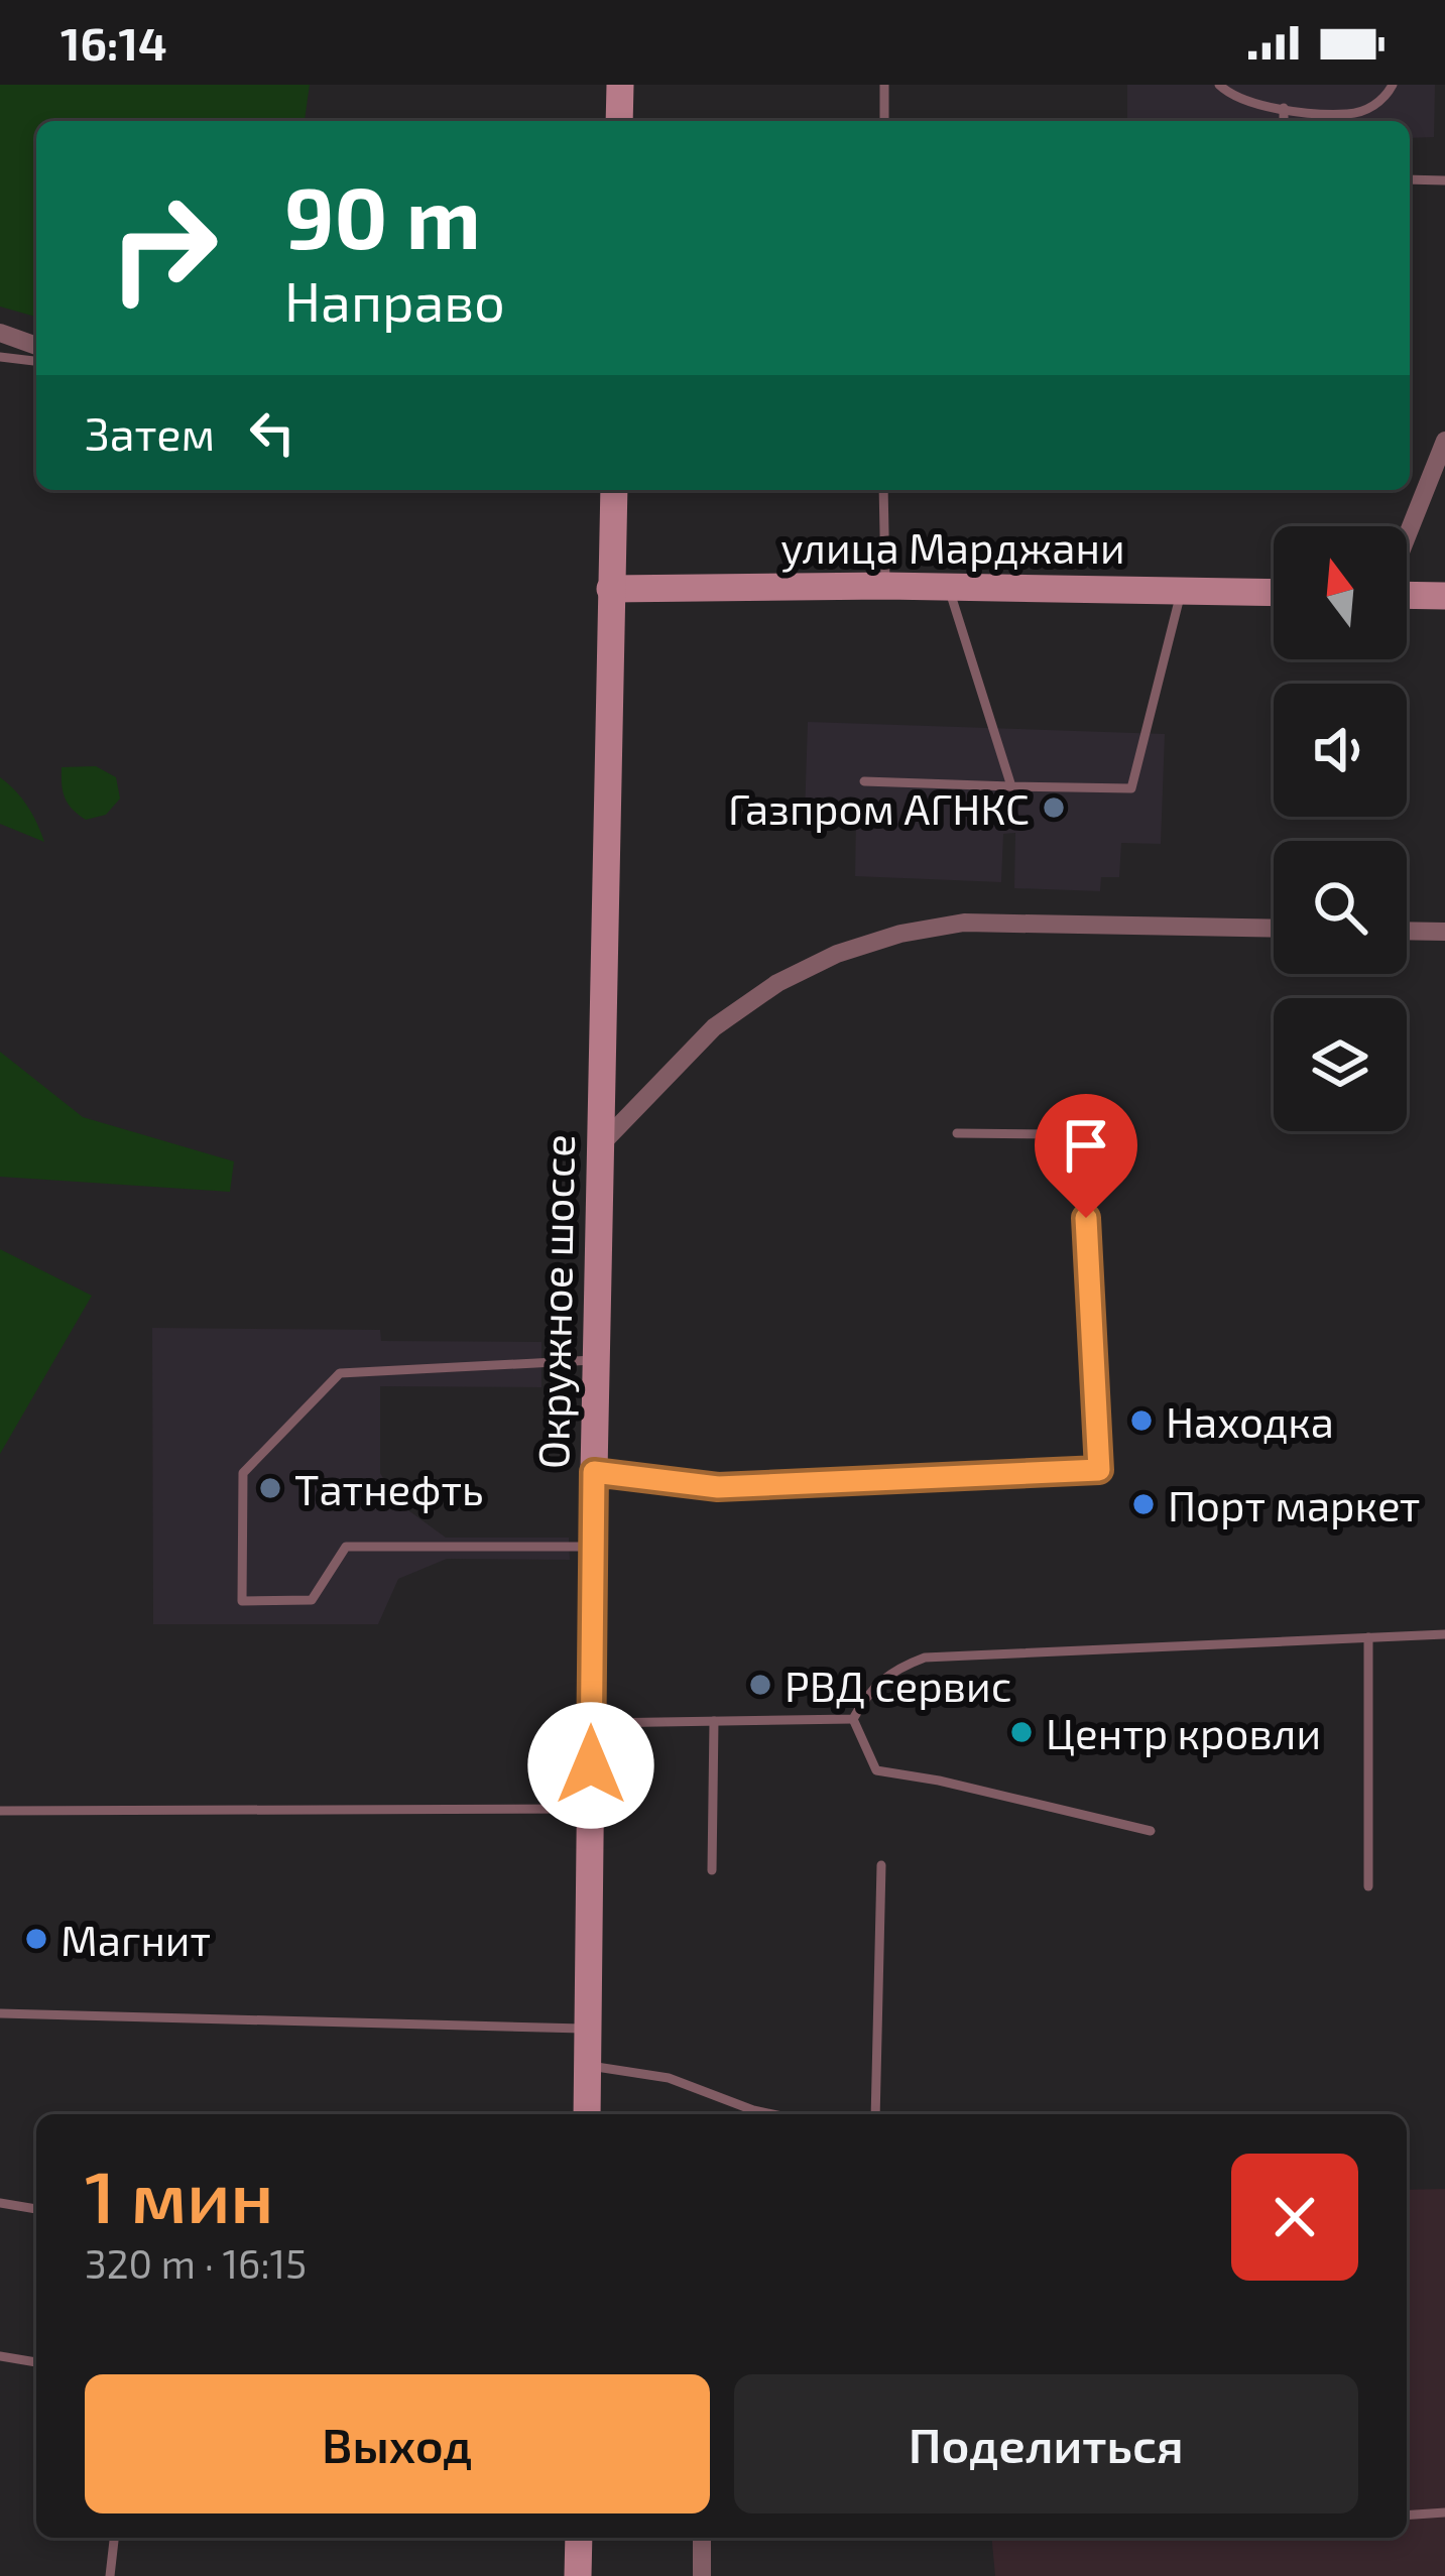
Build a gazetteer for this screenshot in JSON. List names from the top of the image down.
{
  "streets": {
    "street": ["улица Марджани", "Окружное шоссе"]
  },
  "crossings": [
    ["улица Марджани", "Окружное шоссе"]
  ],
  "places": [
    "Газпром АГНКС",
    "Находка",
    "Татнефть",
    "Порт маркет",
    "РВД сервис",
    "Центр кровли",
    "Магнит"
  ],
  "north": "top",
  "page": {
    "status": "16:14",
    "turn": ["90 m", "Направо"],
    "then": "Затем",
    "heading": ["1 мин", "320 m · 16:15"],
    "buttons": ["Выход", "Поделиться"]
  }
}
